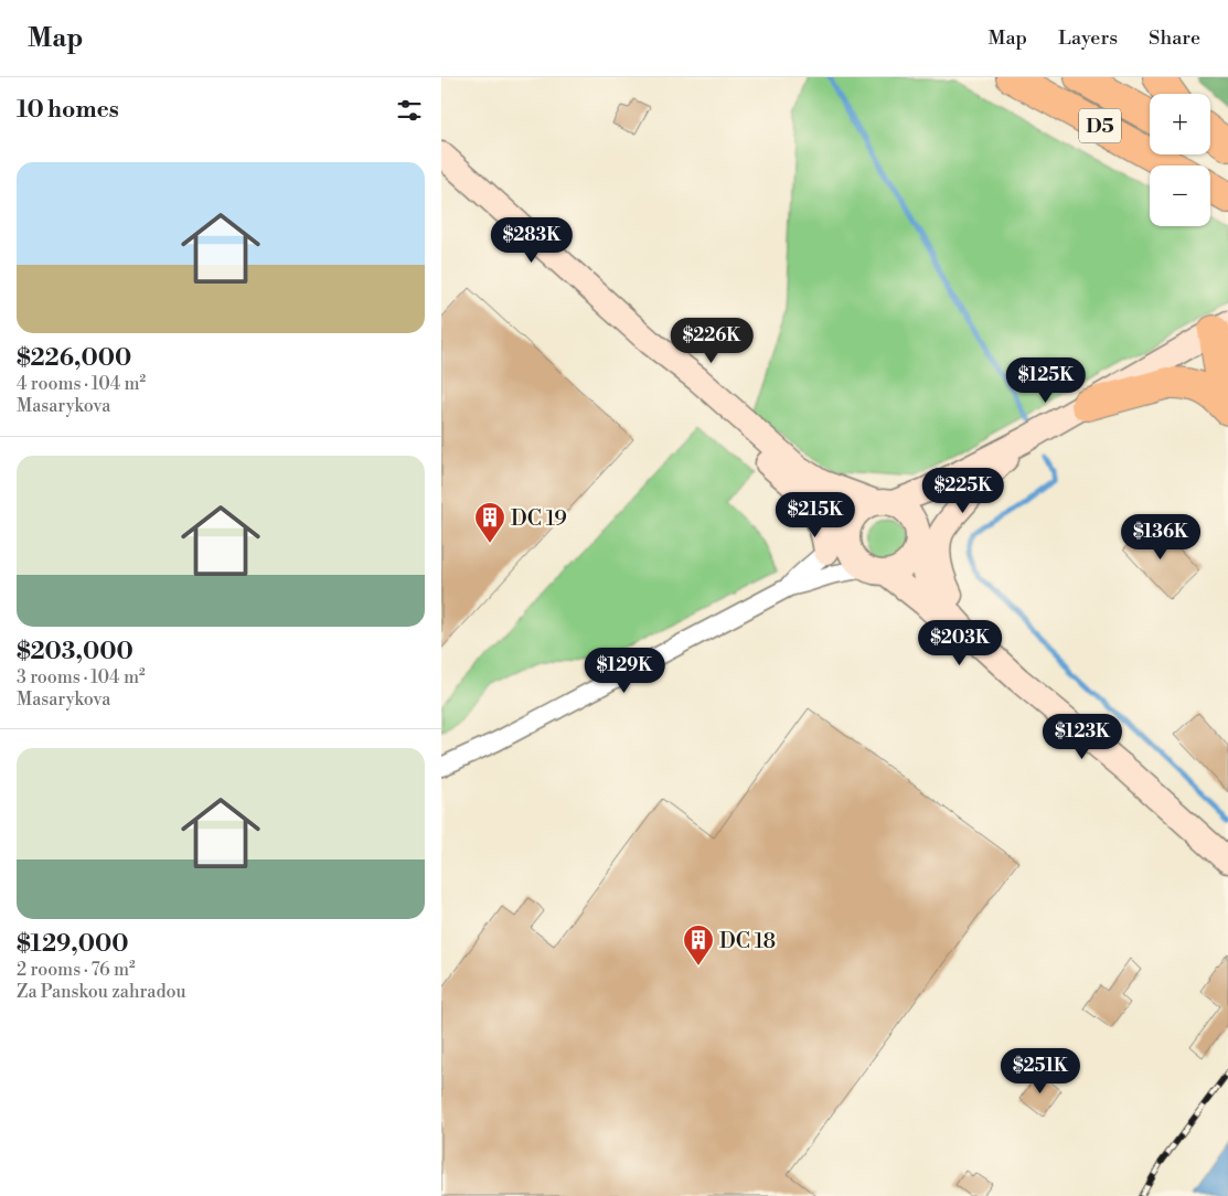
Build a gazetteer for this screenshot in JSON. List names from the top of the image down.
{
  "streets": {
    "highway": ["D5"]
  },
  "places": {
    "building": ["DC 19", "DC 18"]
  },
  "page": {
    "header": "Map",
    "nav": ["Map", "Layers", "Share"],
    "heading": "10 homes",
    "map_buttons": ["+", "−"],
    "list": [
      {
        "name": "$226,000",
        "note": "4 rooms · 104 m² · Masarykova"
      },
      {
        "name": "$203,000",
        "note": "3 rooms · 104 m² · Masarykova"
      },
      {
        "name": "$129,000",
        "note": "2 rooms · 76 m² · Za Panskou zahradou"
      }
    ],
    "price": [
      "$283K",
      "$226K",
      "$125K",
      "$225K",
      "$215K",
      "$136K",
      "$203K",
      "$129K",
      "$123K",
      "$251K"
    ]
  }
}
